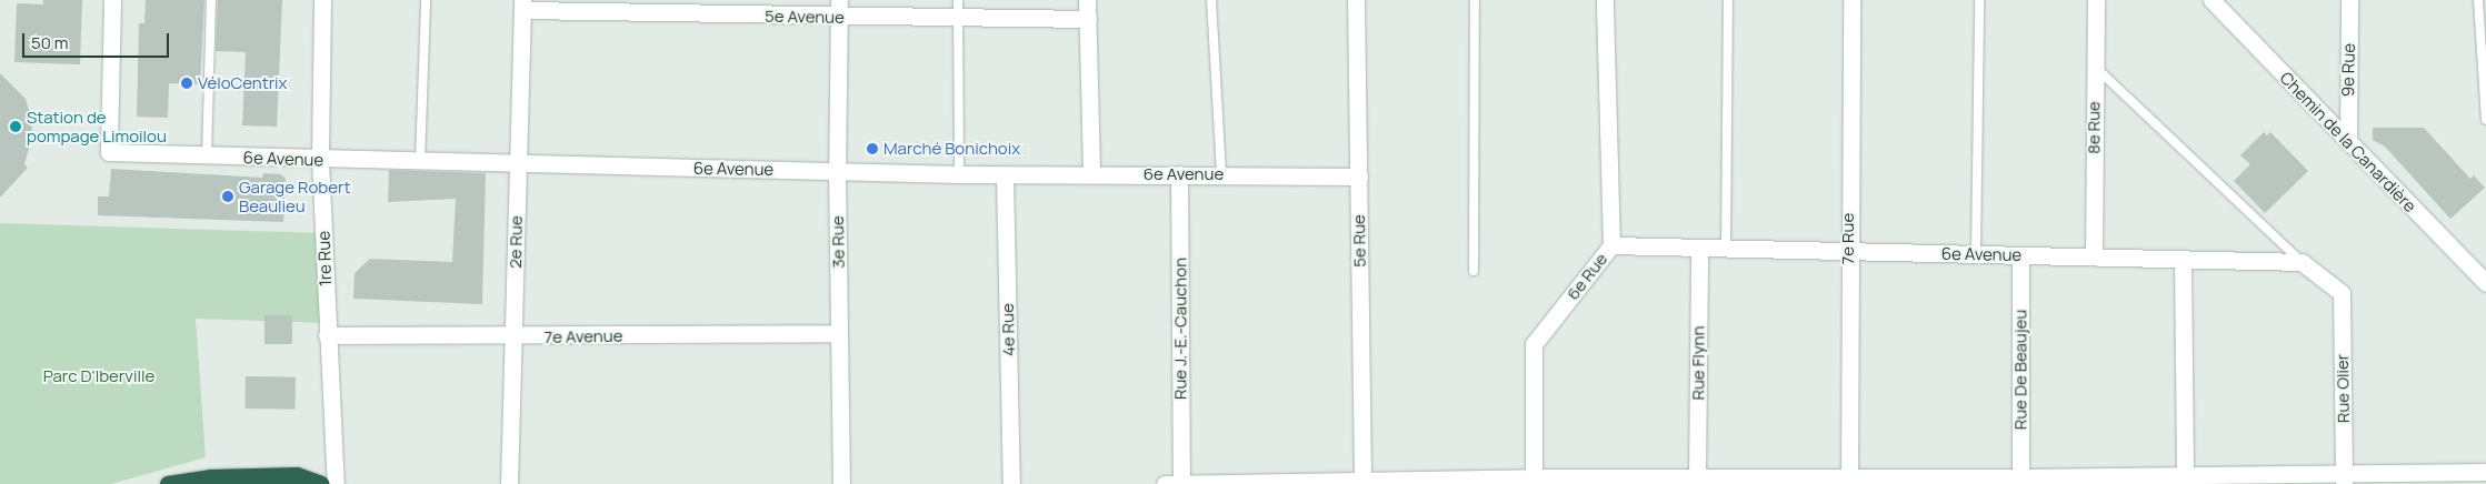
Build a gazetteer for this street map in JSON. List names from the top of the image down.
{
  "streets": {
    "street": [
      "5e Avenue",
      "9e Rue",
      "8e Rue",
      "Chemin de la Canardière",
      "6e Avenue",
      "7e Rue",
      "5e Rue",
      "2e Rue",
      "3e Rue",
      "1re Rue",
      "6e Rue",
      "Rue J.-E.-Cauchon",
      "4e Rue",
      "7e Avenue",
      "Rue Flynn",
      "Rue De Beaujeu",
      "Rue Olier"
    ]
  },
  "crossings": [
    ["5e Avenue", "2e Rue"],
    ["5e Avenue", "3e Rue"],
    ["9e Rue", "Chemin de la Canardière"],
    ["8e Rue", "6e Avenue"],
    ["6e Avenue", "7e Rue"],
    ["6e Avenue", "5e Rue"],
    ["6e Avenue", "2e Rue"],
    ["6e Avenue", "3e Rue"],
    ["6e Avenue", "1re Rue"],
    ["6e Avenue", "6e Rue"],
    ["6e Avenue", "Rue J.-E.-Cauchon"],
    ["6e Avenue", "4e Rue"],
    ["6e Avenue", "Rue Flynn"],
    ["6e Avenue", "Rue De Beaujeu"],
    ["6e Avenue", "Rue Olier"],
    ["2e Rue", "7e Avenue"],
    ["3e Rue", "7e Avenue"],
    ["1re Rue", "7e Avenue"]
  ],
  "parks": ["Parc D'Iberville"],
  "places": [
    "VéloCentrix",
    "Station de pompage Limoilou",
    "Marché Bonichoix",
    "Garage Robert Beaulieu"
  ],
  "scale_bar": "50 m"
}
